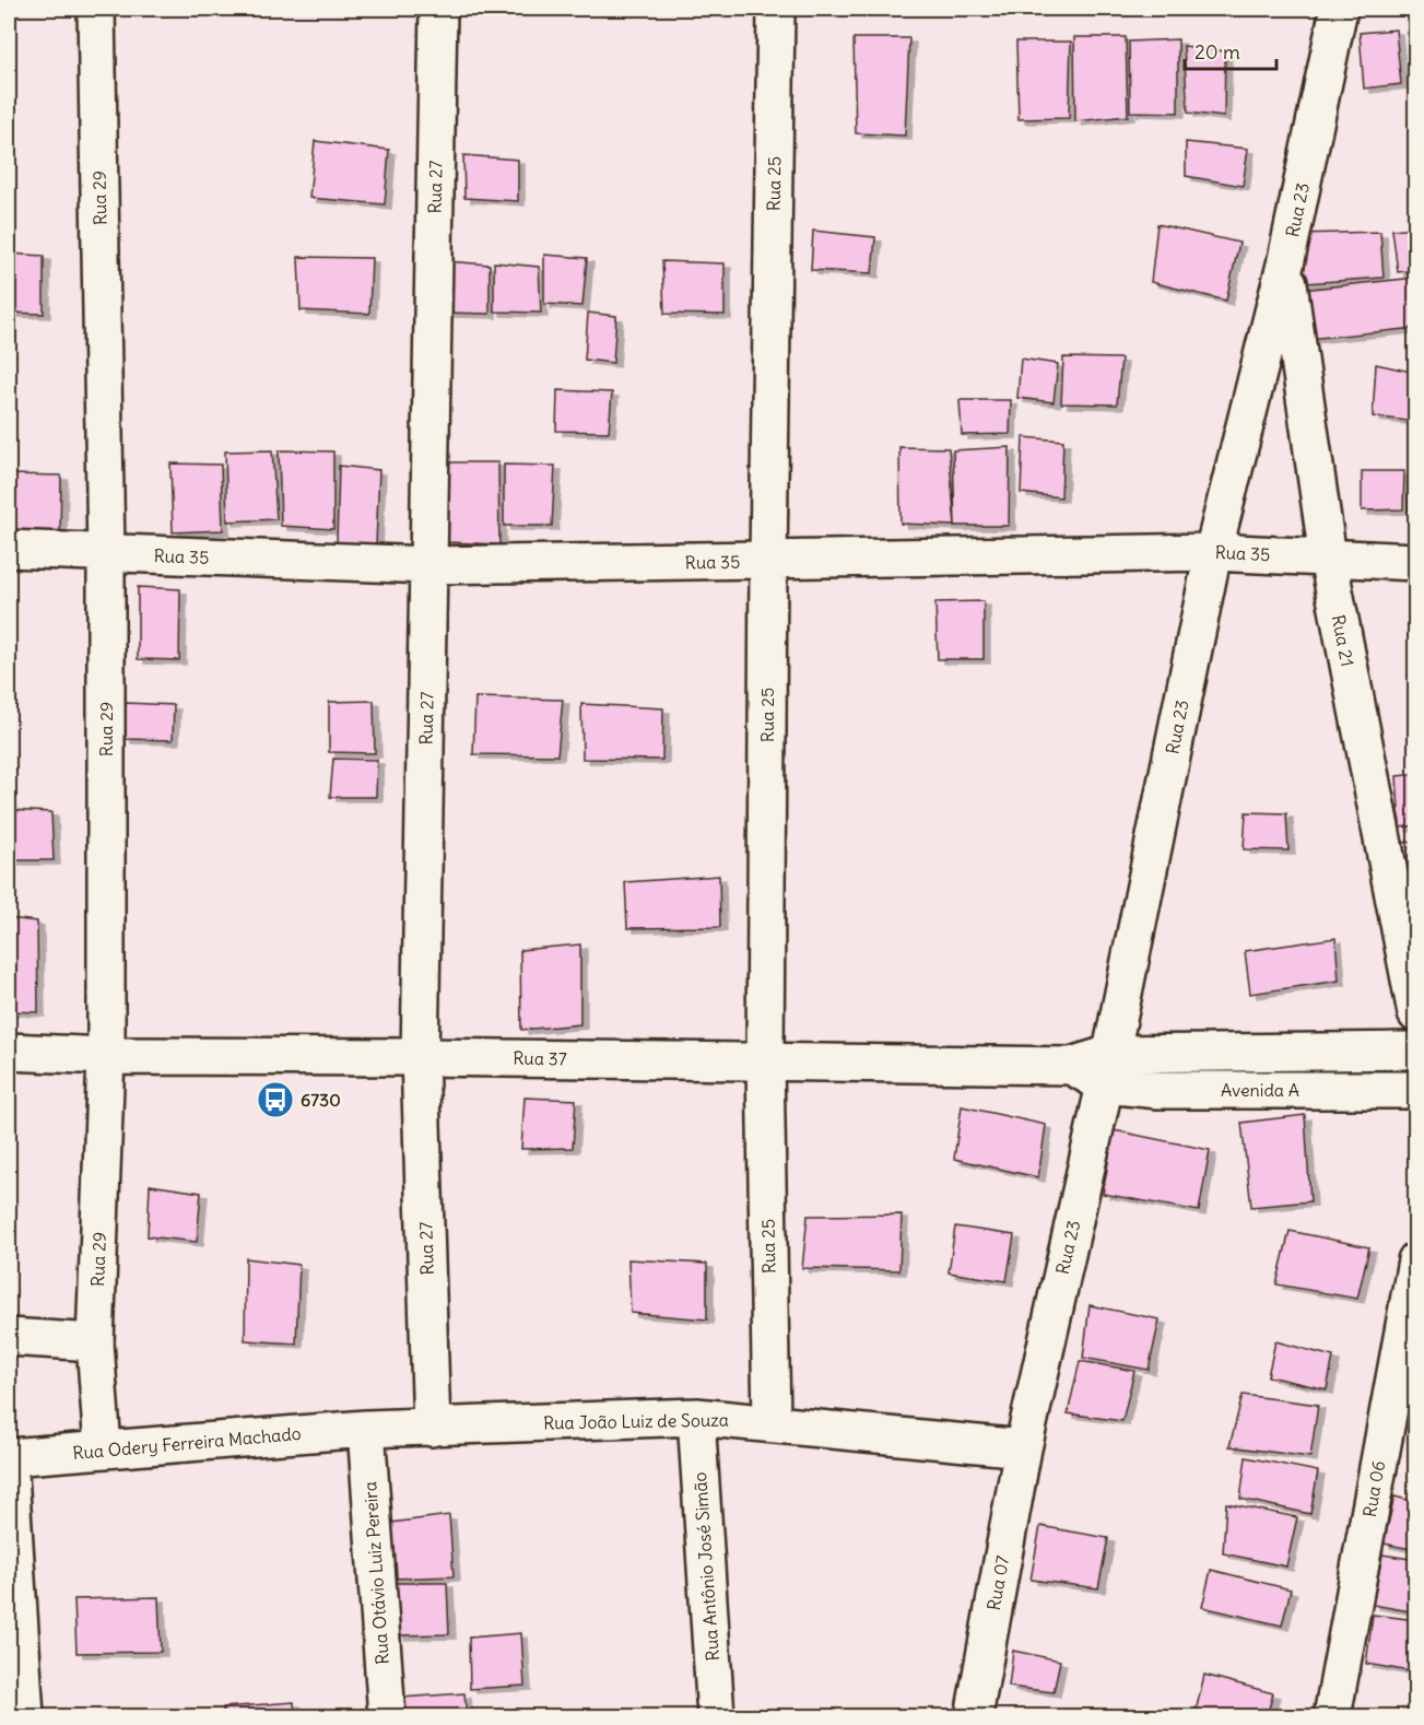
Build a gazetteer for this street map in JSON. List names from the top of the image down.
{
  "streets": {
    "street": [
      "Rua 25",
      "Rua 27",
      "Rua 29",
      "Rua 23",
      "Rua 35",
      "Rua 21",
      "Rua 37",
      "Avenida A",
      "Rua João Luiz de Souza",
      "Rua Odery Ferreira Machado",
      "Rua 06",
      "Rua Antônio José Simão",
      "Rua Otávio Luiz Pereira",
      "Rua 07"
    ]
  },
  "crossings": [
    ["Rua 25", "Rua 35"],
    ["Rua 25", "Rua 37"],
    ["Rua 25", "Rua João Luiz de Souza"],
    ["Rua 27", "Rua 35"],
    ["Rua 27", "Rua 37"],
    ["Rua 27", "Rua João Luiz de Souza"],
    ["Rua 29", "Rua 35"],
    ["Rua 29", "Rua 37"],
    ["Rua 29", "Rua Odery Ferreira Machado"],
    ["Rua 23", "Rua 35"],
    ["Rua 23", "Rua 21"],
    ["Rua 23", "Rua 37"],
    ["Rua 23", "Avenida A"],
    ["Rua 23", "Rua João Luiz de Souza"],
    ["Rua 23", "Rua 07"],
    ["Rua 35", "Rua 21"],
    ["Rua 37", "Avenida A"],
    ["Rua João Luiz de Souza", "Rua Odery Ferreira Machado"],
    ["Rua João Luiz de Souza", "Rua Antônio José Simão"],
    ["Rua João Luiz de Souza", "Rua Otávio Luiz Pereira"],
    ["Rua João Luiz de Souza", "Rua 07"],
    ["Rua Odery Ferreira Machado", "Rua Otávio Luiz Pereira"]
  ],
  "places": {
    "bus stop": ["6730"]
  },
  "scale_bar": "20 m"
}
